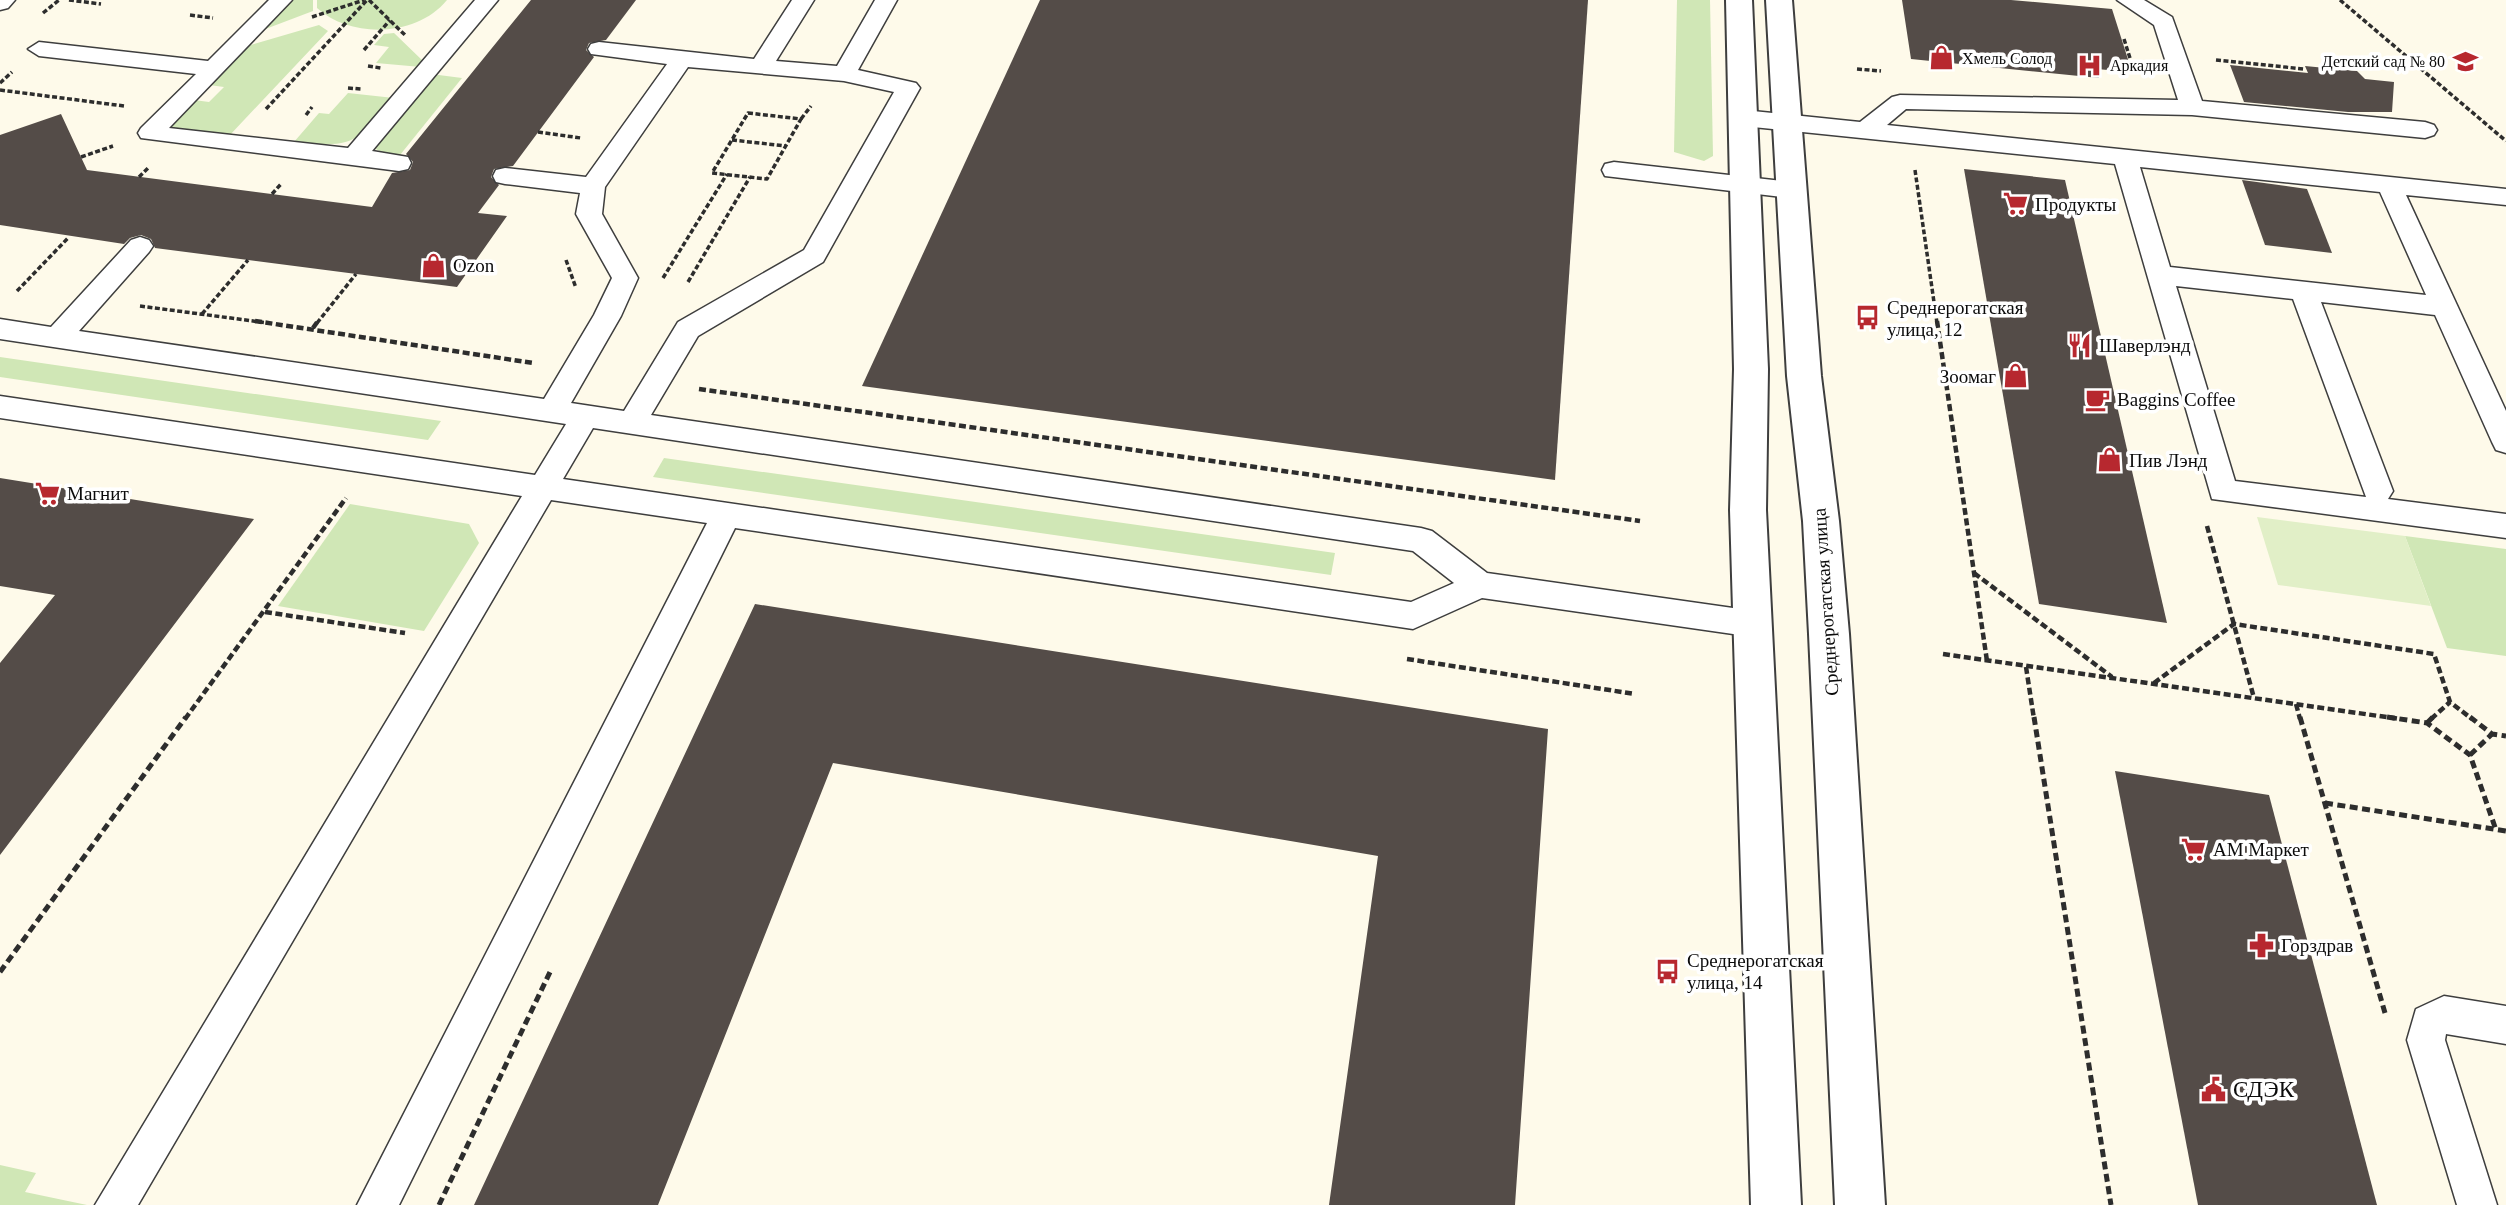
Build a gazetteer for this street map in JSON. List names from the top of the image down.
{
  "streets": {
    "street": ["Среднерогатская улица"]
  },
  "places": {
    "shop": [
      "Хмель Солод",
      "Ozon",
      "Зоомаг",
      "Пив Лэнд"
    ],
    "school or university": ["Детский сад № 80"],
    "hospital": ["Аркадия"],
    "supermarket": ["Продукты", "Магнит", "АМ Маркет"],
    "bus stop": ["Среднерогатская улица, 12", "Среднерогатская улица, 14"],
    "restaurant": ["Шаверлэнд"],
    "cafe": ["Baggins Coffee"],
    "pharmacy": ["Горздрав"],
    "public building": ["СДЭК"]
  }
}
